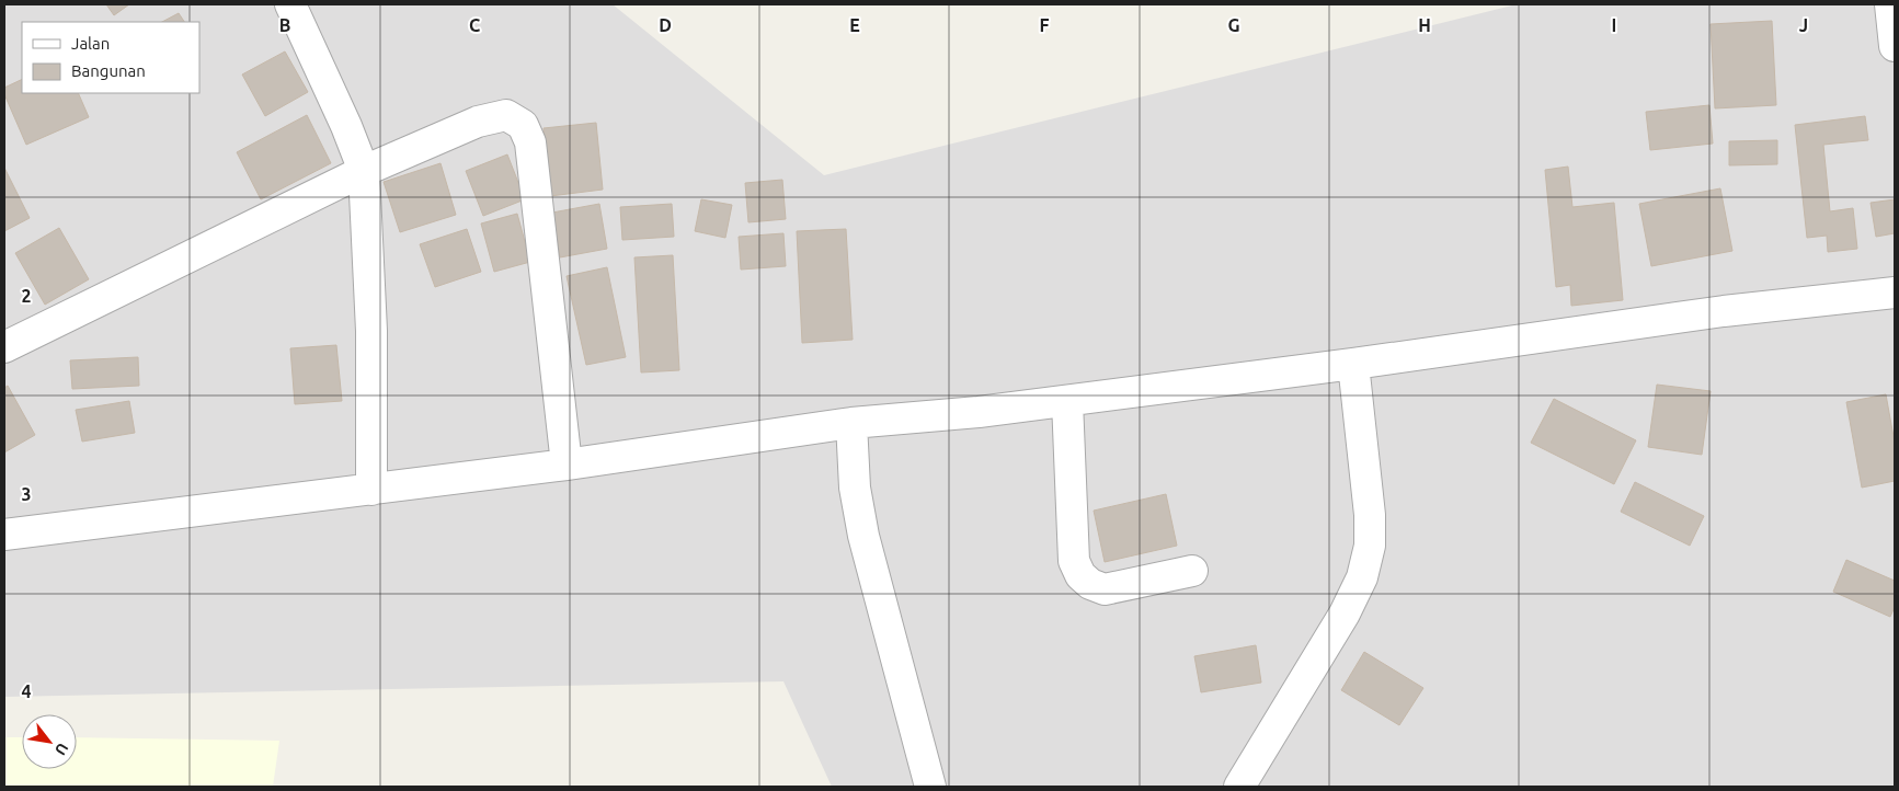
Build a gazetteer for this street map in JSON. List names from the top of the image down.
{
  "legend": ["Jalan", "Bangunan"],
  "north": "bottom right",
  "grid": {
    "columns": [
      "B",
      "C",
      "D",
      "E",
      "F",
      "G",
      "H",
      "I",
      "J"
    ],
    "rows": ["2", "3", "4"]
  }
}
